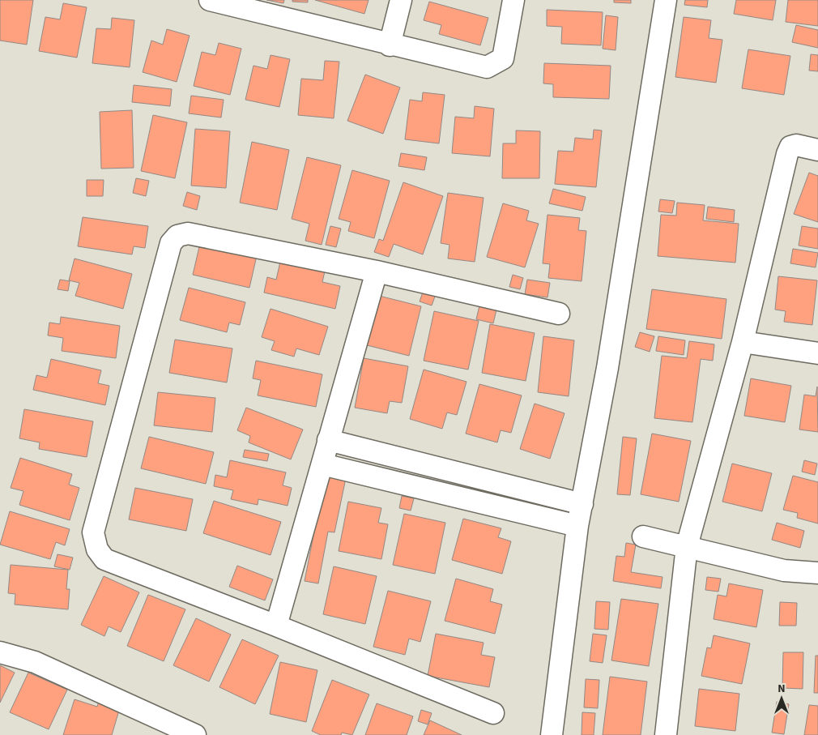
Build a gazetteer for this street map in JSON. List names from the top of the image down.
{
  "north": "top"
}
